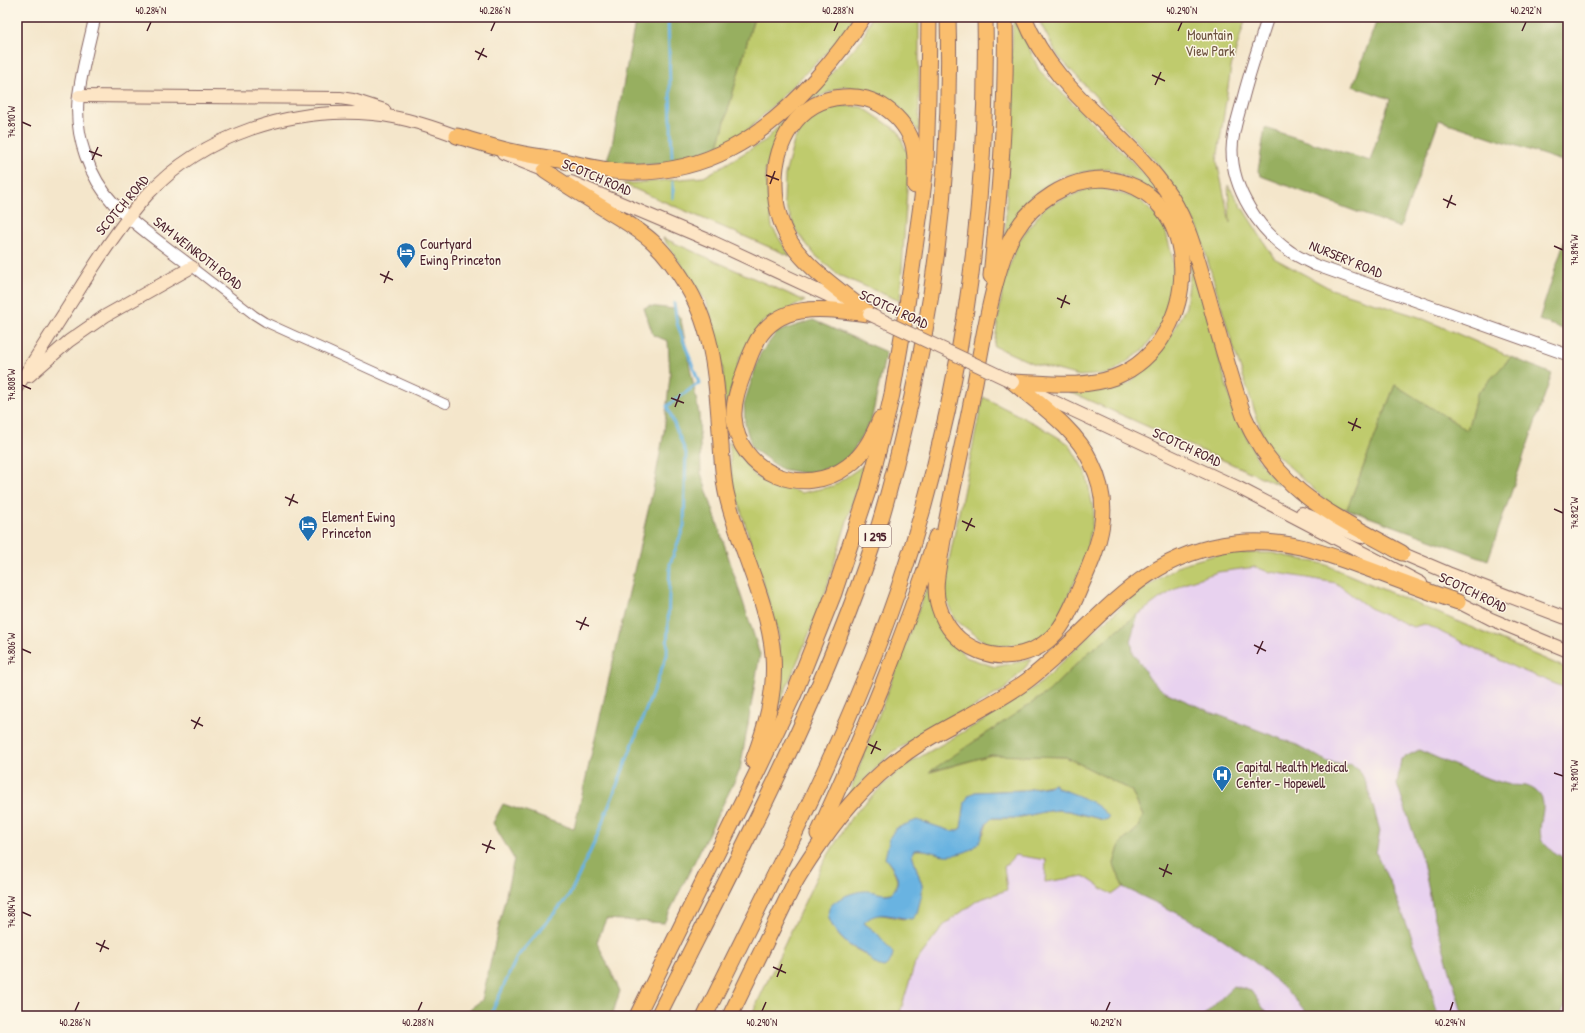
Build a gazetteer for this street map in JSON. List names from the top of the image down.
{
  "streets": {
    "highway": ["I 295"],
    "main road": ["SCOTCH ROAD"],
    "street": ["SAM WEINROTH ROAD", "NURSERY ROAD"]
  },
  "crossings": [
    ["SCOTCH ROAD", "SAM WEINROTH ROAD"]
  ],
  "parks": ["Mountain View Park"],
  "places": {
    "hotel": ["Courtyard Ewing Princeton", "Element Ewing Princeton"],
    "hospital": ["Capital Health Medical Center - Hopewell"]
  },
  "coordinates": [
    "40.284°N",
    "40.286°N",
    "40.288°N",
    "40.290°N",
    "40.292°N",
    "74.810°W",
    "74.814°W",
    "74.808°W",
    "74.812°W",
    "74.806°W",
    "74.804°W",
    "40.294°N"
  ]
}
